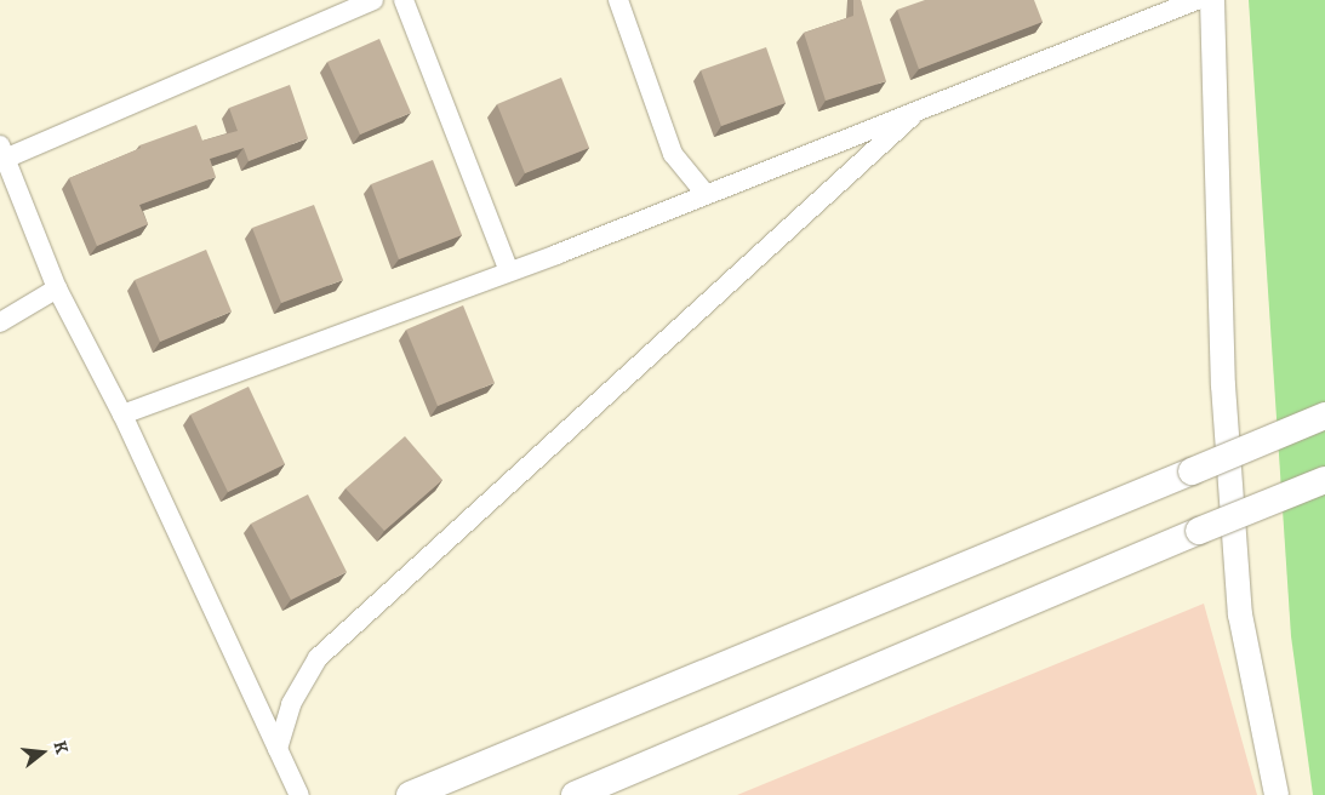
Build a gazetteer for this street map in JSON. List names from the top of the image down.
{
  "north": "right"
}
